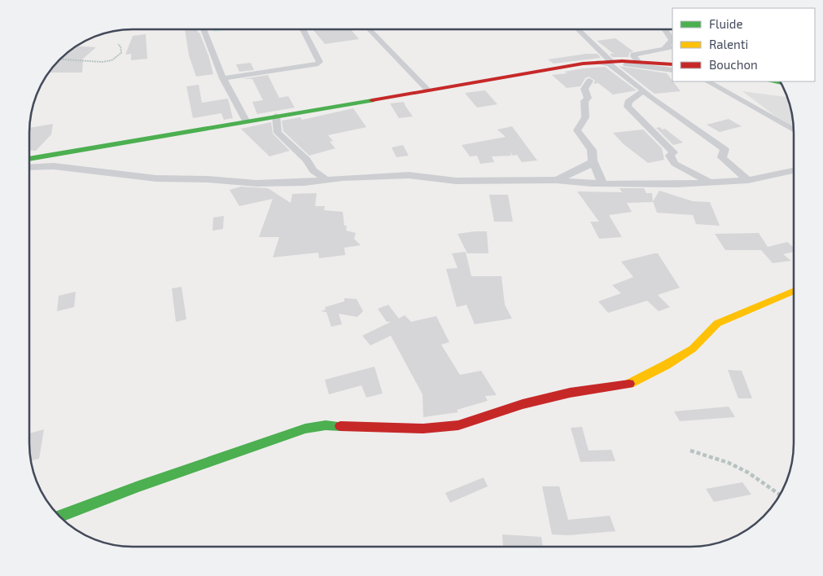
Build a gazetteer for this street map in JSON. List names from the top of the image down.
{
  "legend": ["Fluide", "Ralenti", "Bouchon"]
}
